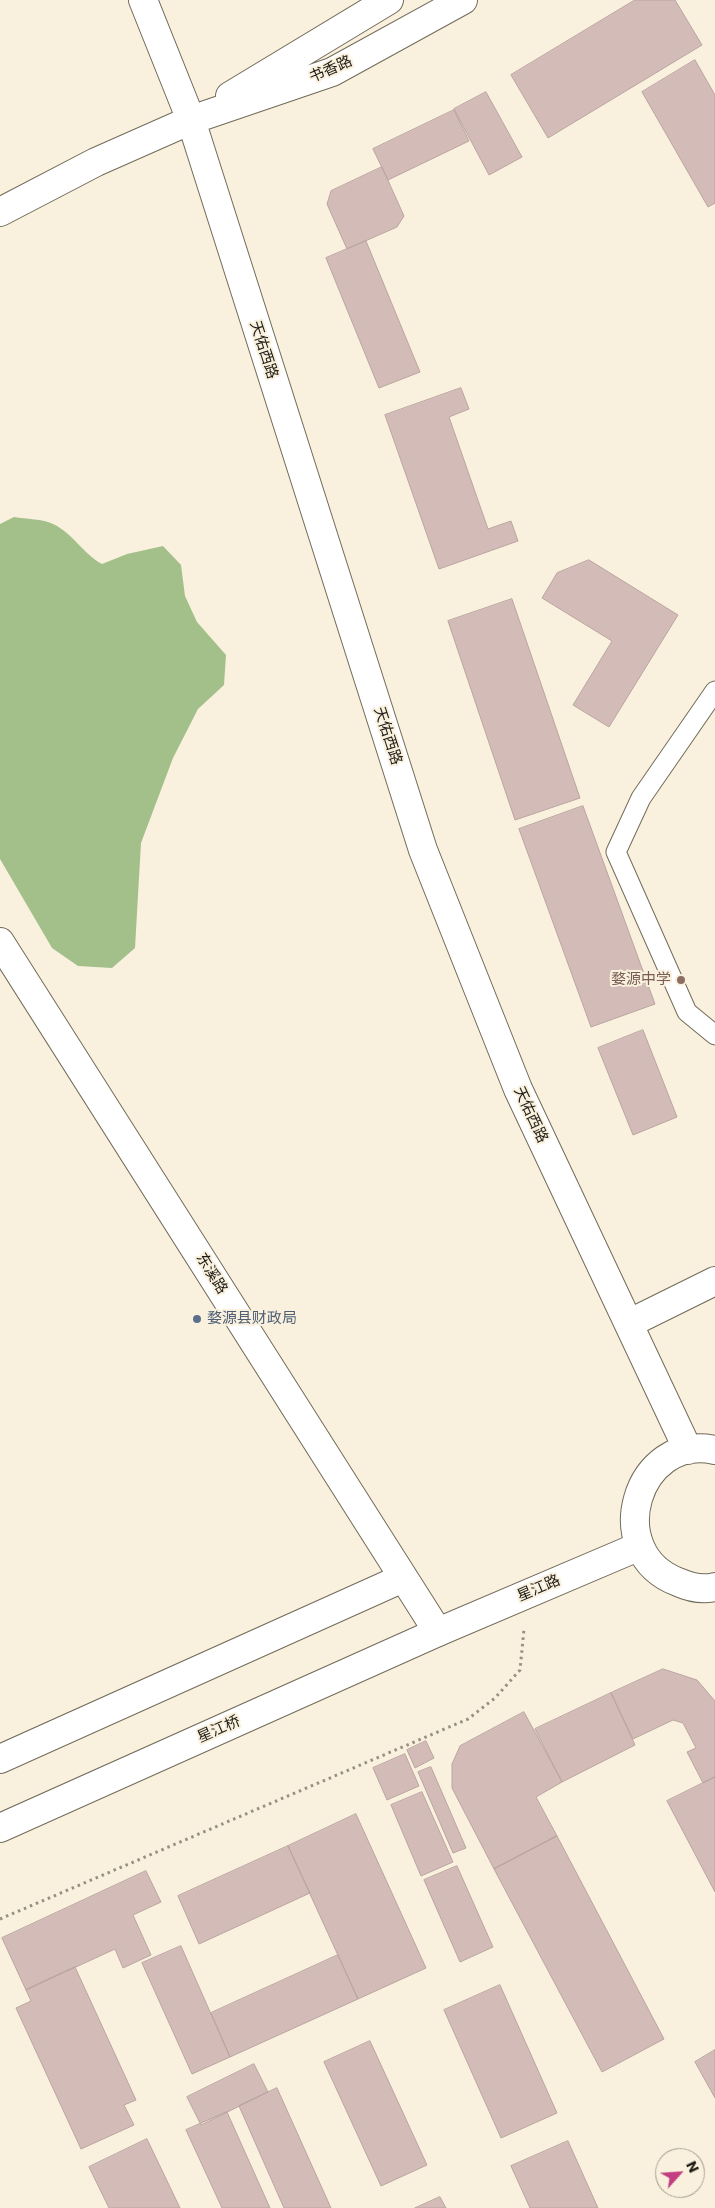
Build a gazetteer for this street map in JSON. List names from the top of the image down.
{
  "streets": {
    "street": [
      "书香路",
      "天佑西路",
      "东溪路",
      "星江路",
      "星江桥"
    ]
  },
  "crossings": [
    ["书香路", "天佑西路"],
    ["东溪路", "星江路"],
    ["东溪路", "星江桥"],
    ["星江路", "星江桥"]
  ],
  "places": ["婺源中学", "婺源县财政局"],
  "north": "top right"
}
